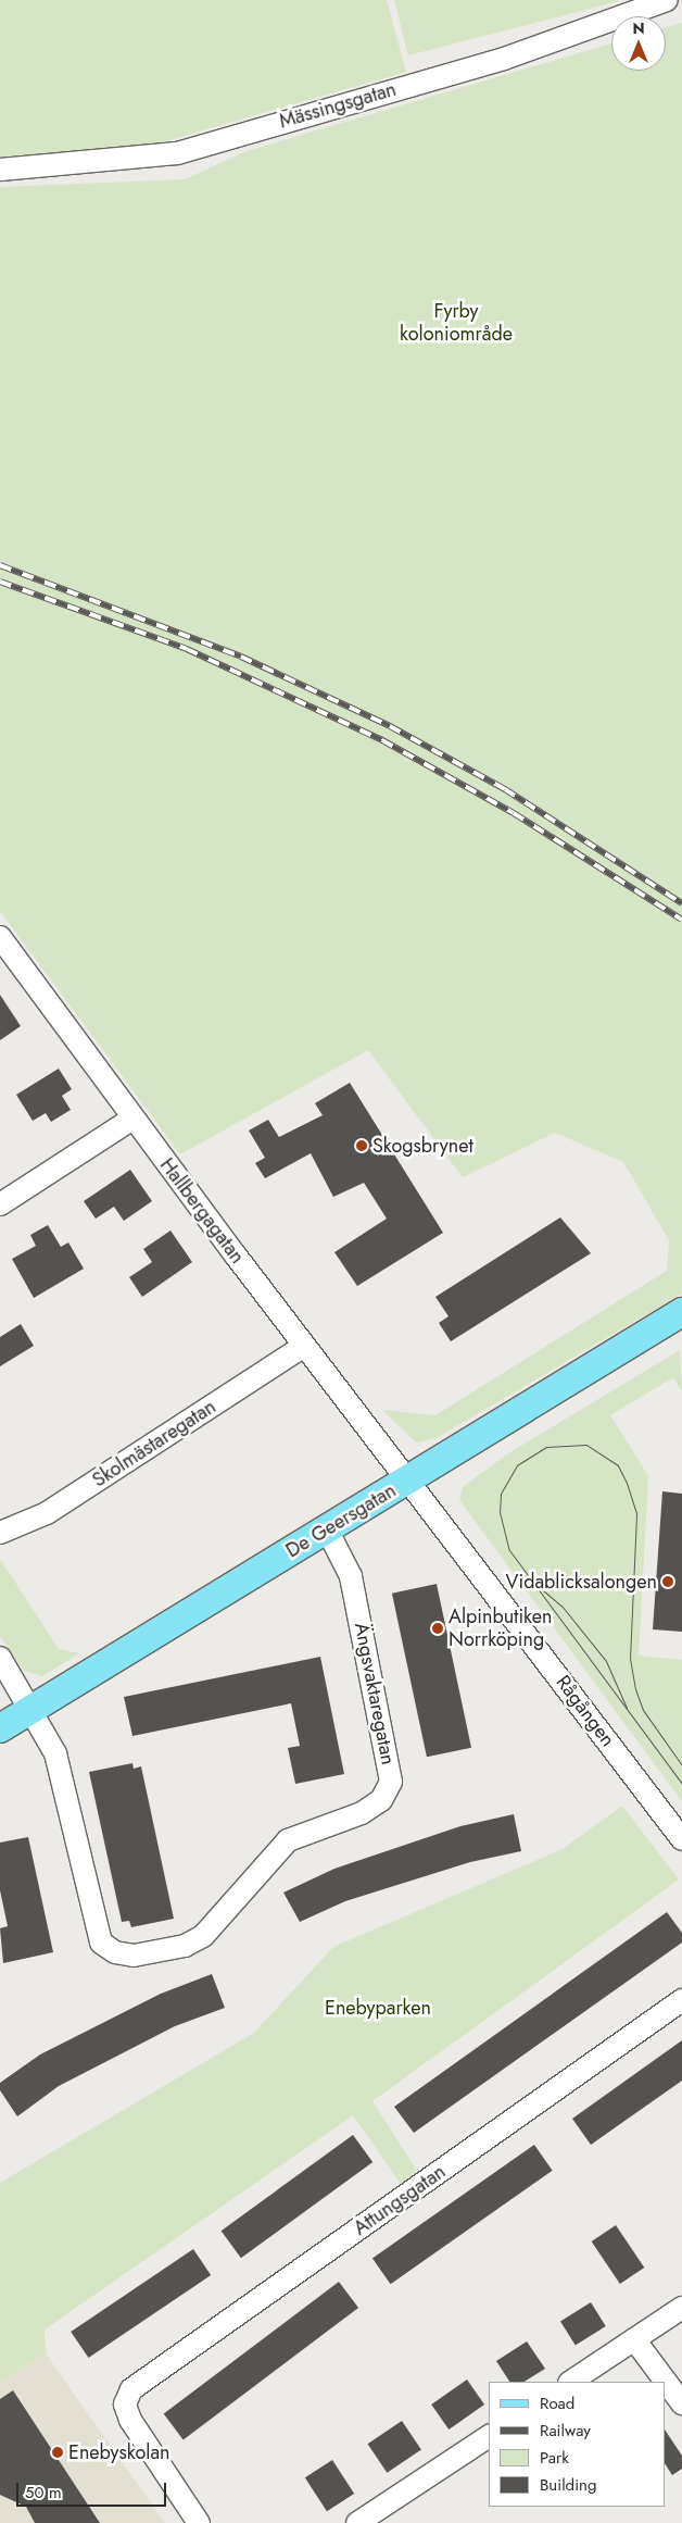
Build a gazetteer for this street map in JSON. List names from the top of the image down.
{
  "streets": {
    "main road": ["De Geersgatan"],
    "street": [
      "Mässingsgatan",
      "Hallbergagatan",
      "Skolmästaregatan",
      "Ängsvaktaregatan",
      "Rågången",
      "Attungsgatan"
    ]
  },
  "crossings": [
    ["Hallbergagatan", "Skolmästaregatan"],
    ["Hallbergagatan", "De Geersgatan"],
    ["Hallbergagatan", "Rågången"],
    ["De Geersgatan", "Ängsvaktaregatan"],
    ["De Geersgatan", "Rågången"]
  ],
  "parks": ["Fyrby koloniområde", "Enebyparken"],
  "places": [
    "Skogsbrynet",
    "Vidablicksalongen",
    "Alpinbutiken Norrköping",
    "Enebyskolan"
  ],
  "legend": [
    "Road",
    "Railway",
    "Park",
    "Building"
  ],
  "scale_bar": "50 m",
  "north": "top"
}
